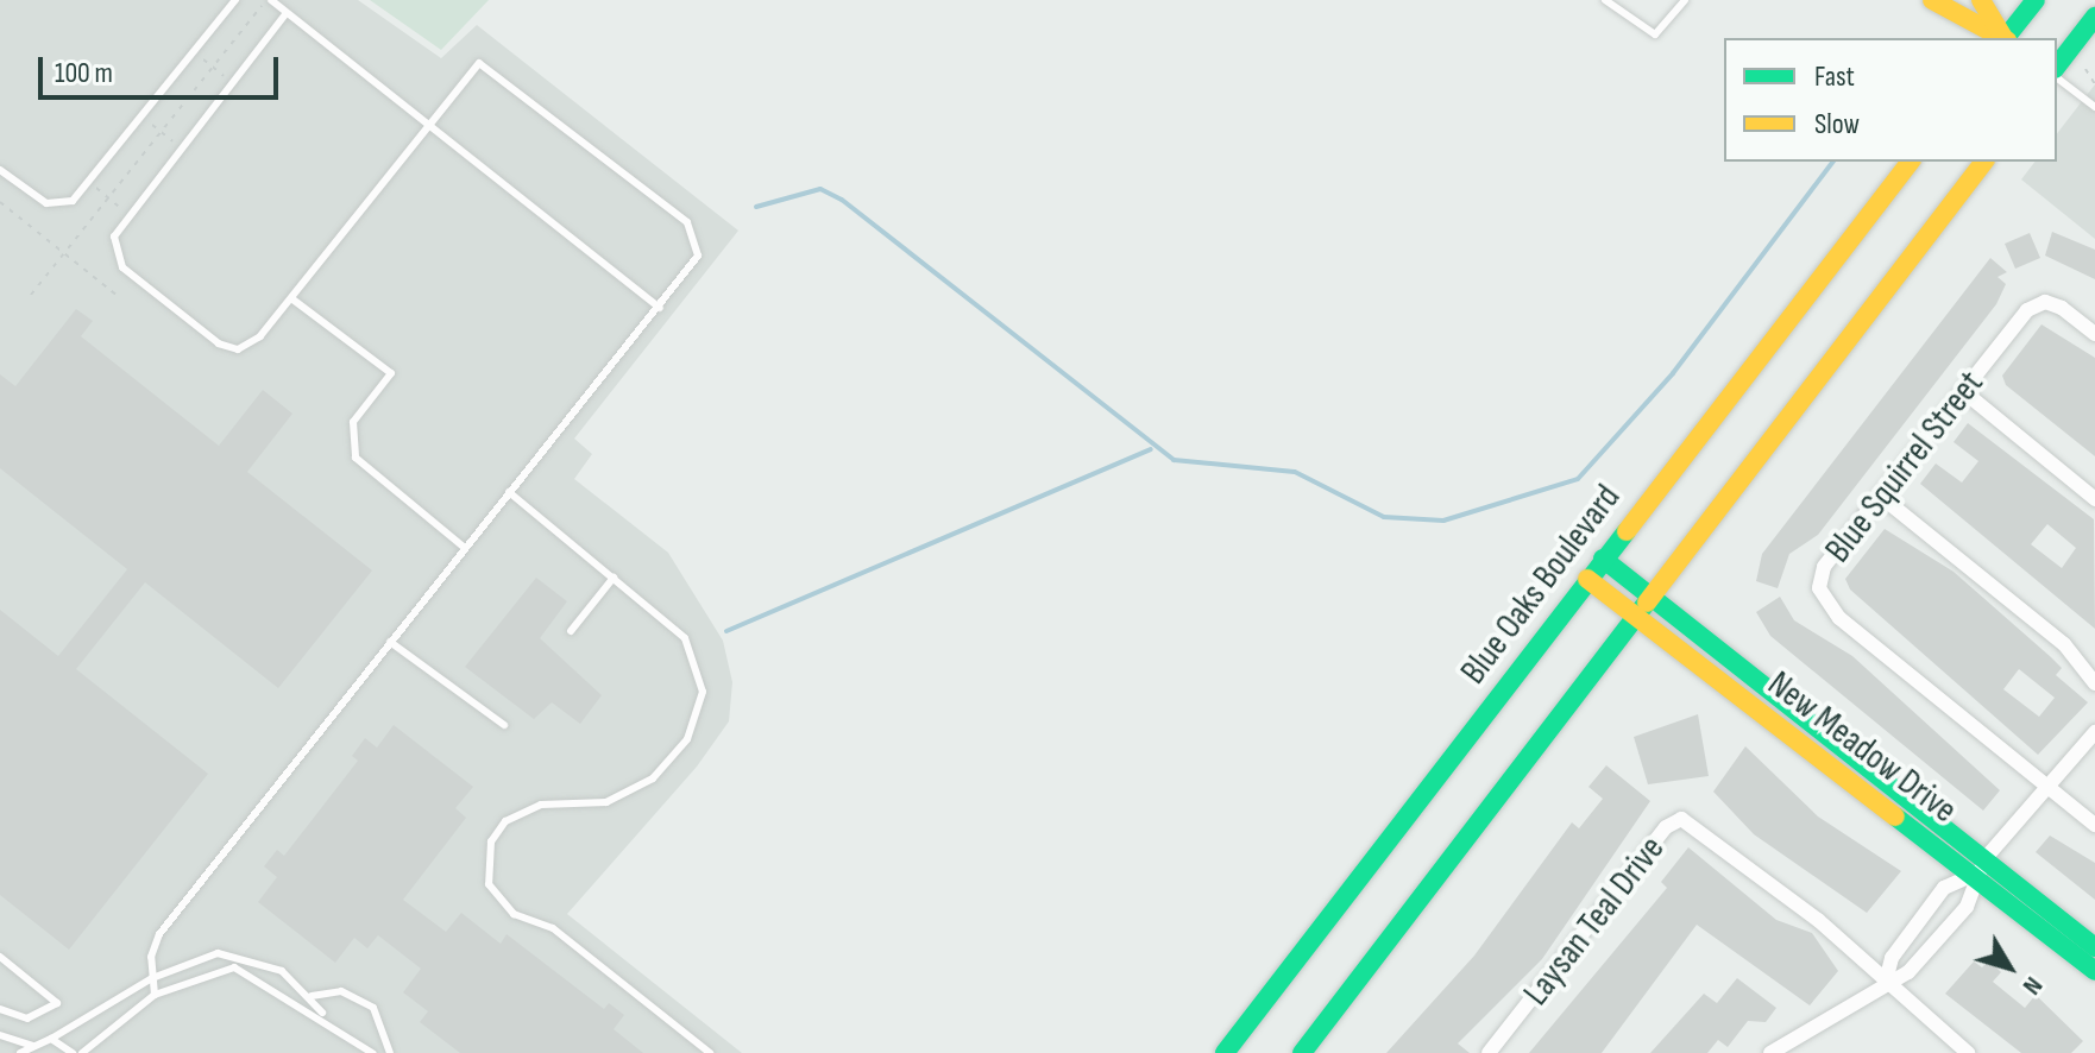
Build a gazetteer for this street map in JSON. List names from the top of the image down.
{
  "streets": {
    "main road": ["Blue Oaks Boulevard", "New Meadow Drive"],
    "street": ["Blue Squirrel Street", "Laysan Teal Drive"]
  },
  "crossings": [
    ["Blue Oaks Boulevard", "New Meadow Drive"]
  ],
  "legend": ["Fast", "Slow"],
  "scale_bar": "100 m",
  "north": "bottom right"
}
